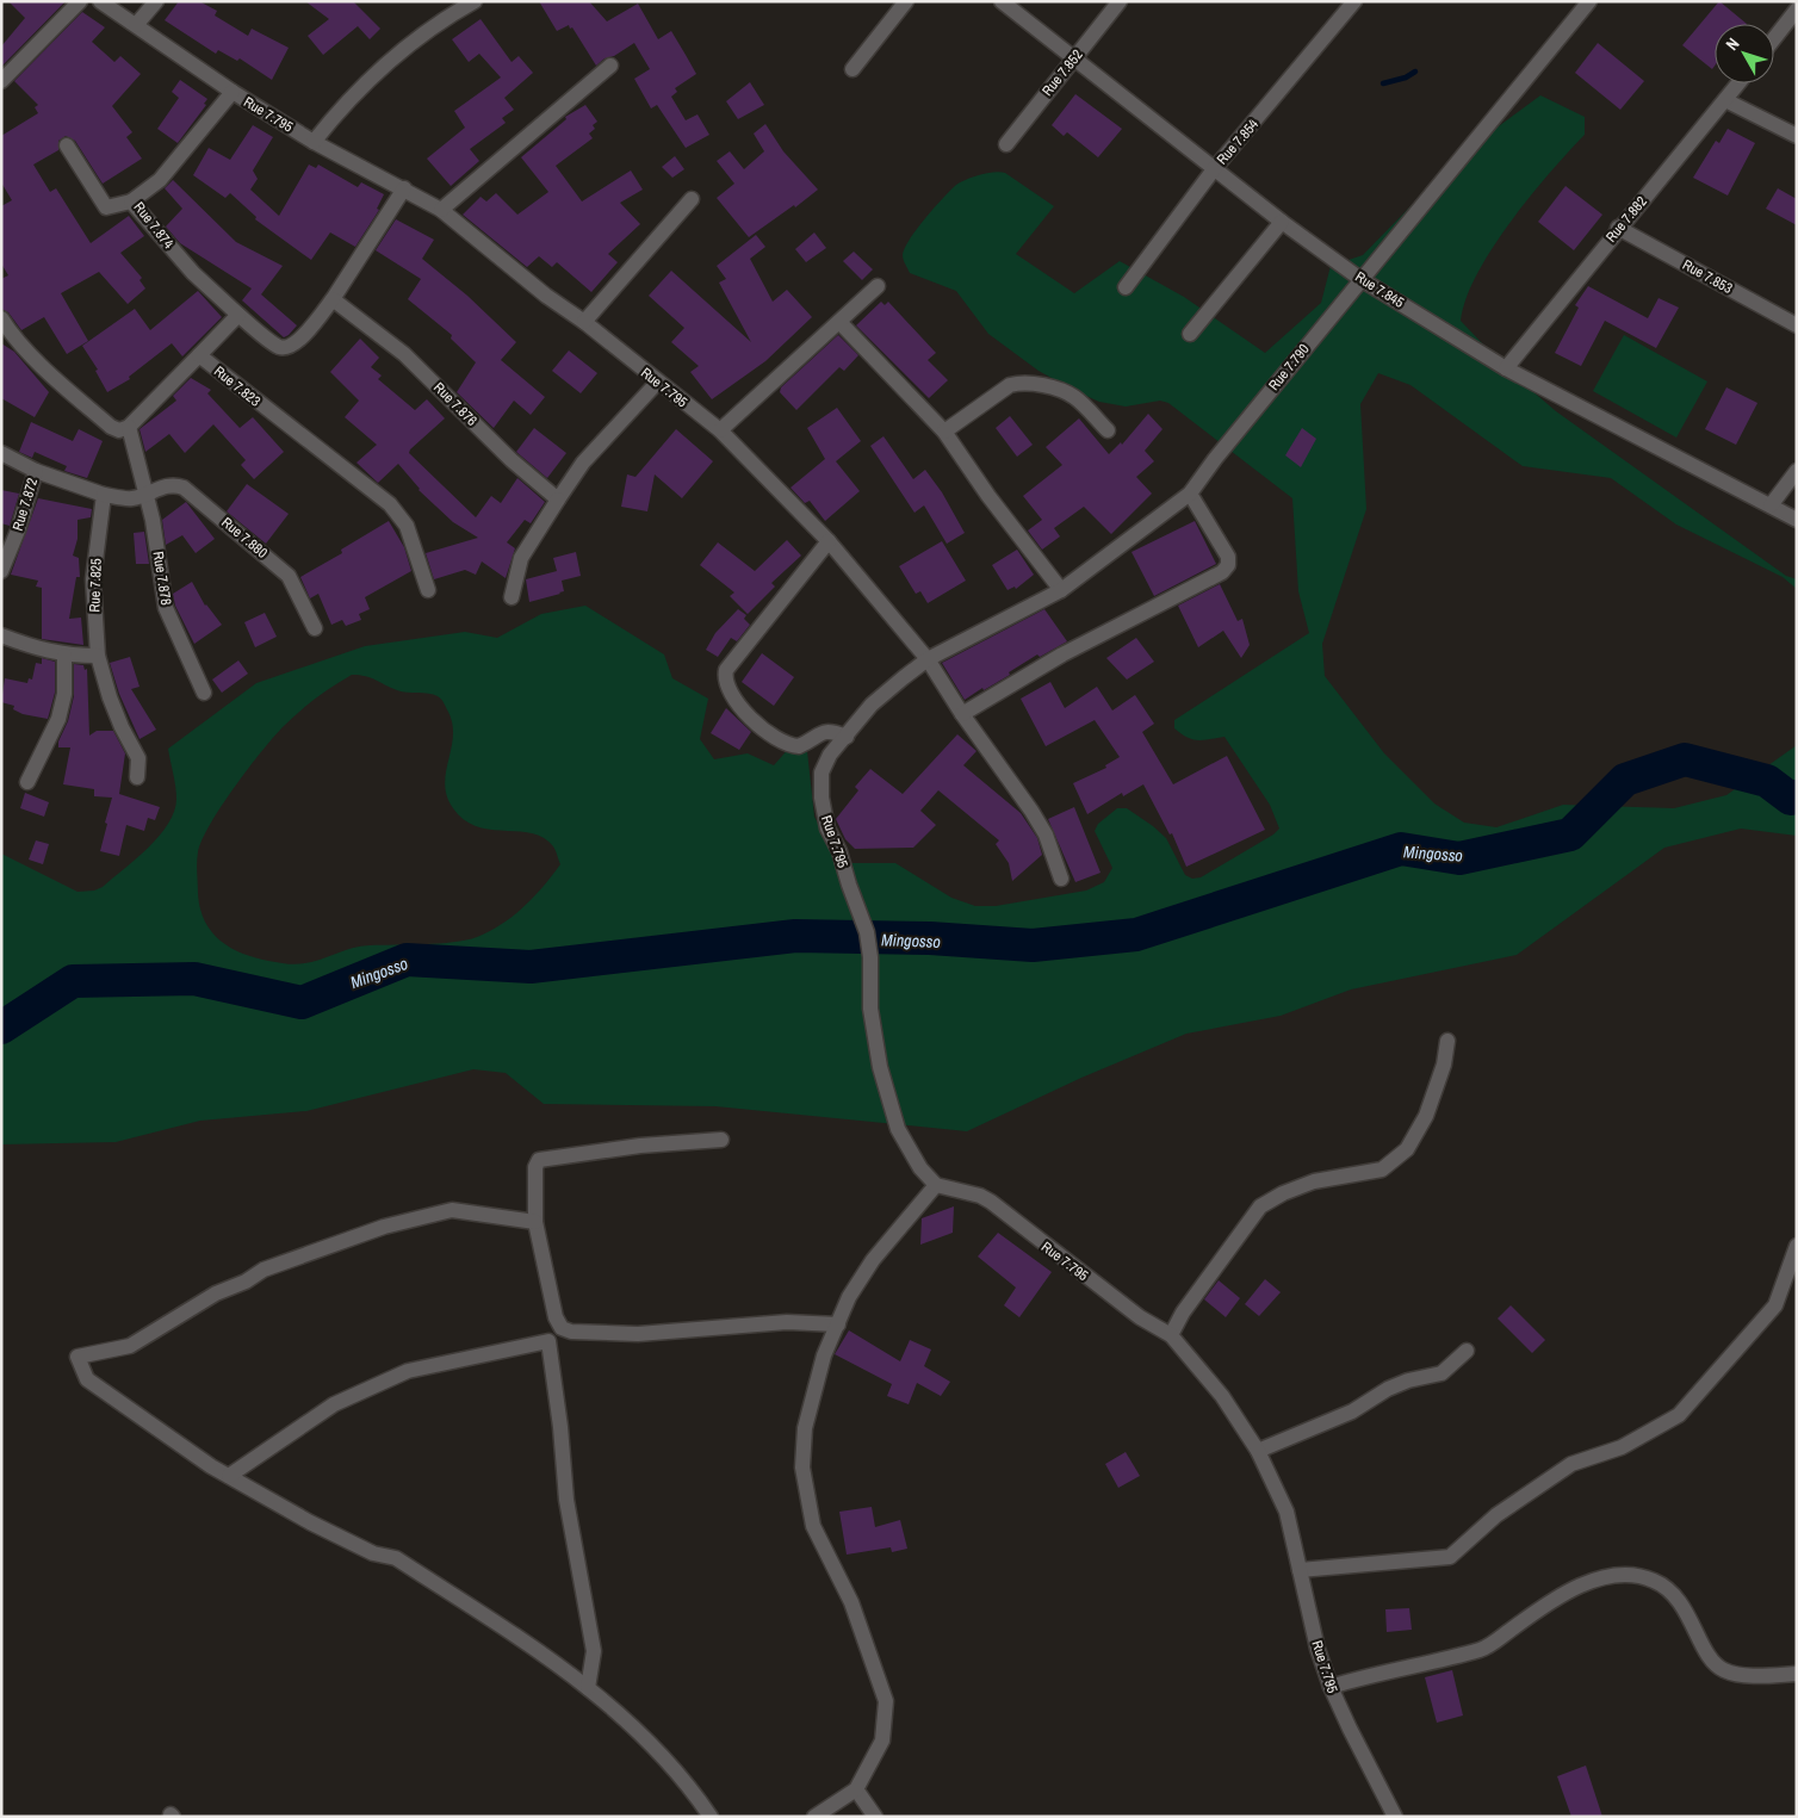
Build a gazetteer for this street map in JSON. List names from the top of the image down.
{
  "streets": {
    "street": [
      "Rue 7.852",
      "Rue 7.795",
      "Rue 7.854",
      "Rue 7.882",
      "Rue 7.874",
      "Rue 7.853",
      "Rue 7.845",
      "Rue 7.790",
      "Rue 7.823",
      "Rue 7.876",
      "Rue 7.872",
      "Rue 7.880",
      "Rue 7.878",
      "Rue 7.825"
    ]
  },
  "crossings": [
    ["Rue 7.852", "Rue 7.845"],
    ["Rue 7.795", "Rue 7.874"],
    ["Rue 7.795", "Rue 7.790"],
    ["Rue 7.854", "Rue 7.845"],
    ["Rue 7.882", "Rue 7.853"],
    ["Rue 7.882", "Rue 7.845"],
    ["Rue 7.874", "Rue 7.876"],
    ["Rue 7.845", "Rue 7.790"],
    ["Rue 7.823", "Rue 7.878"],
    ["Rue 7.880", "Rue 7.878"],
    ["Rue 7.880", "Rue 7.825"]
  ],
  "water": ["Mingosso"],
  "north": "top left"
}
